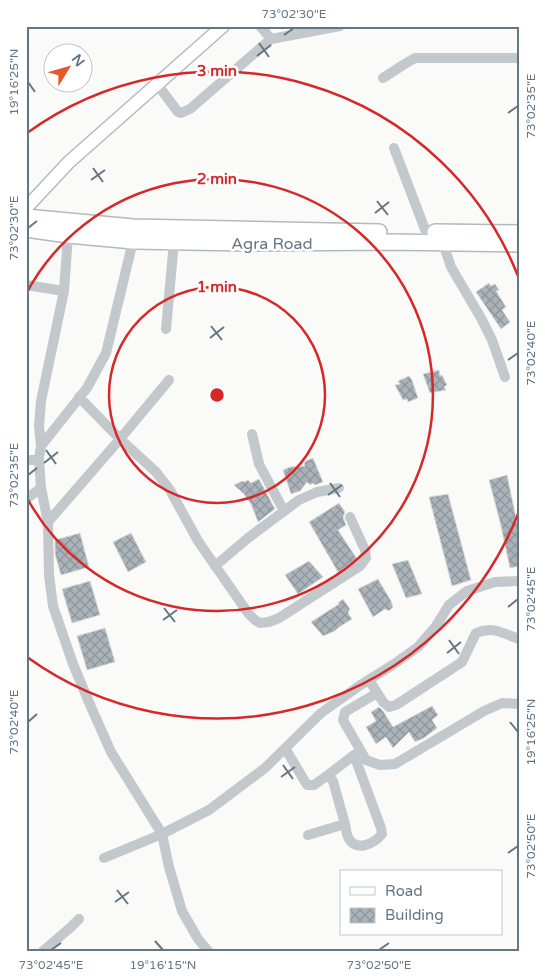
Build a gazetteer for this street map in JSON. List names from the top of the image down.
{
  "streets": {
    "highway": ["Agra Road"]
  },
  "legend": ["Road", "Building"],
  "north": "top right",
  "coordinates": [
    "73°02'30\"E",
    "19°16'25\"N",
    "73°02'35\"E",
    "73°02'40\"E",
    "73°02'45\"E",
    "73°02'50\"E",
    "19°16'15\"N"
  ],
  "rings": ["3 min", "2 min", "1 min"]
}
